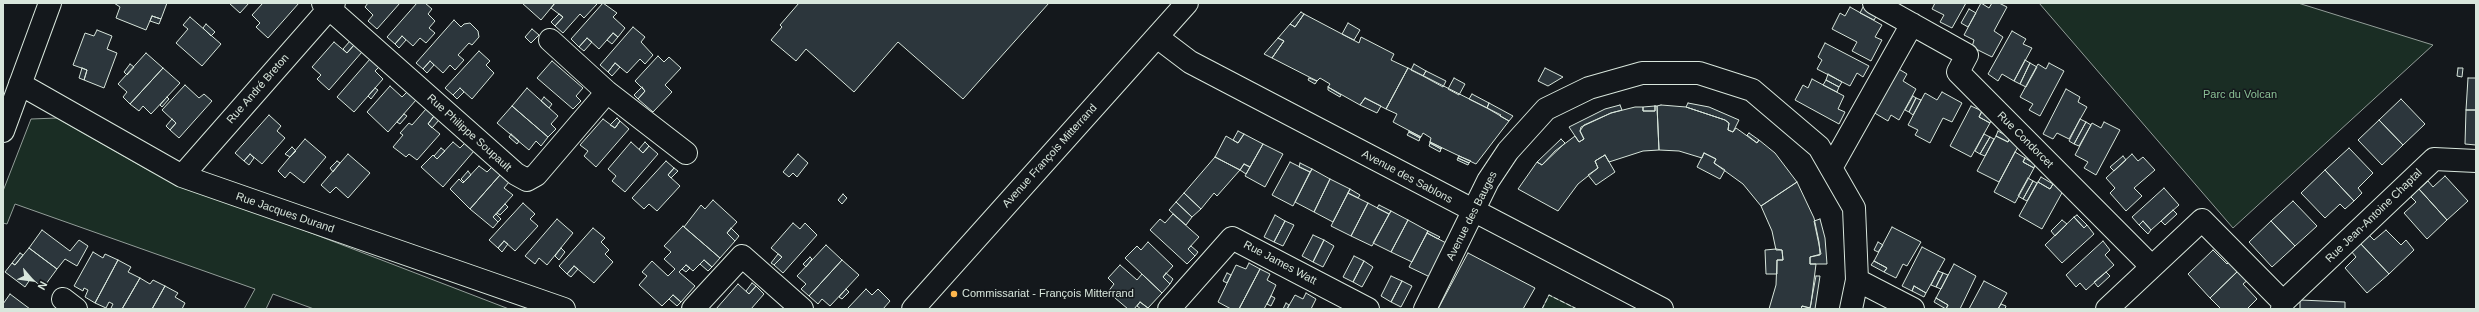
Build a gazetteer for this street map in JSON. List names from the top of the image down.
{
  "streets": {
    "street": [
      "Rue André Breton",
      "Rue Philippe Soupault",
      "Rue Condorcet",
      "Avenue François Mitterrand",
      "Avenue des Sablons",
      "Rue Jacques Durand",
      "Avenue des Bauges",
      "Rue Jean-Antoine Chaptal",
      "Rue James Watt"
    ]
  },
  "crossings": [
    ["Rue André Breton", "Rue Philippe Soupault"],
    ["Rue André Breton", "Rue Jacques Durand"],
    ["Rue Condorcet", "Rue Jean-Antoine Chaptal"],
    ["Avenue François Mitterrand", "Avenue des Sablons"],
    ["Avenue des Sablons", "Avenue des Bauges"]
  ],
  "parks": ["Parc du Volcan"],
  "places": ["Commissariat - François Mitterrand"],
  "north": "bottom right"
}
